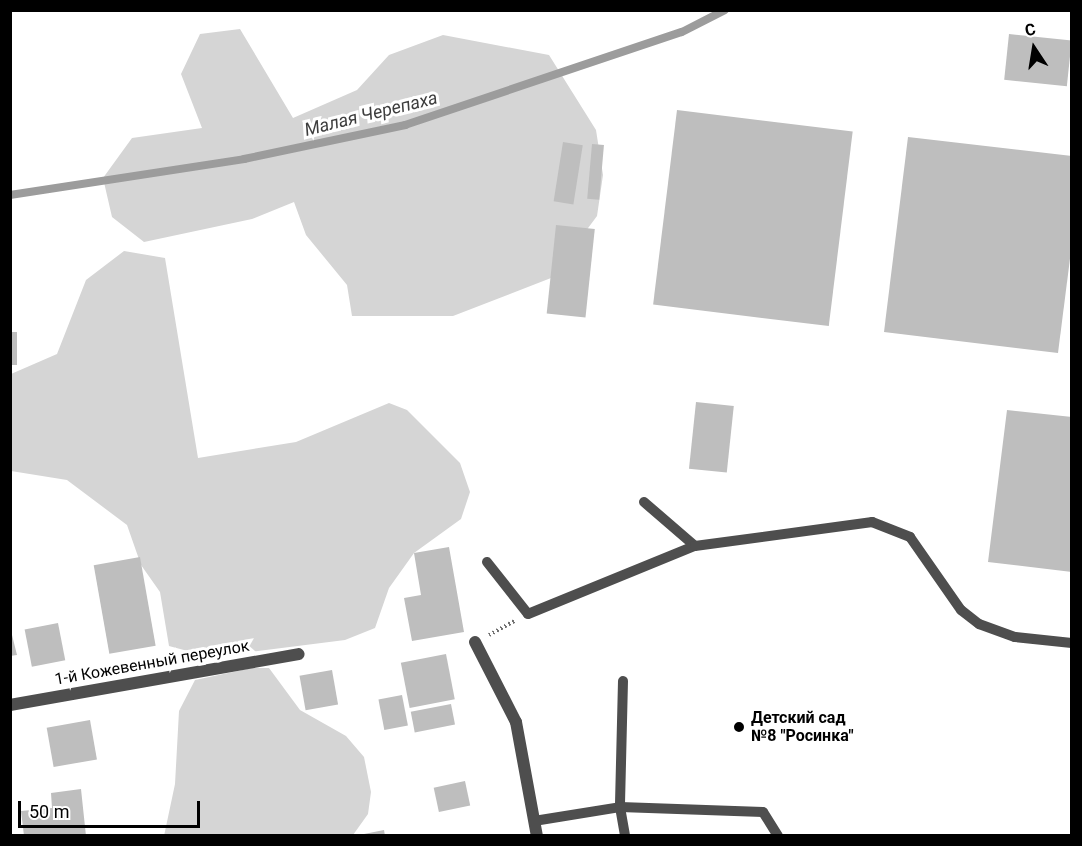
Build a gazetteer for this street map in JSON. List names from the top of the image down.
{
  "streets": {
    "street": ["1-й Кожевенный переулок"]
  },
  "water": ["Малая Черепаха"],
  "places": ["Детский сад №8 \"Росинка\""],
  "scale_bar": "50 m",
  "north": "top"
}
